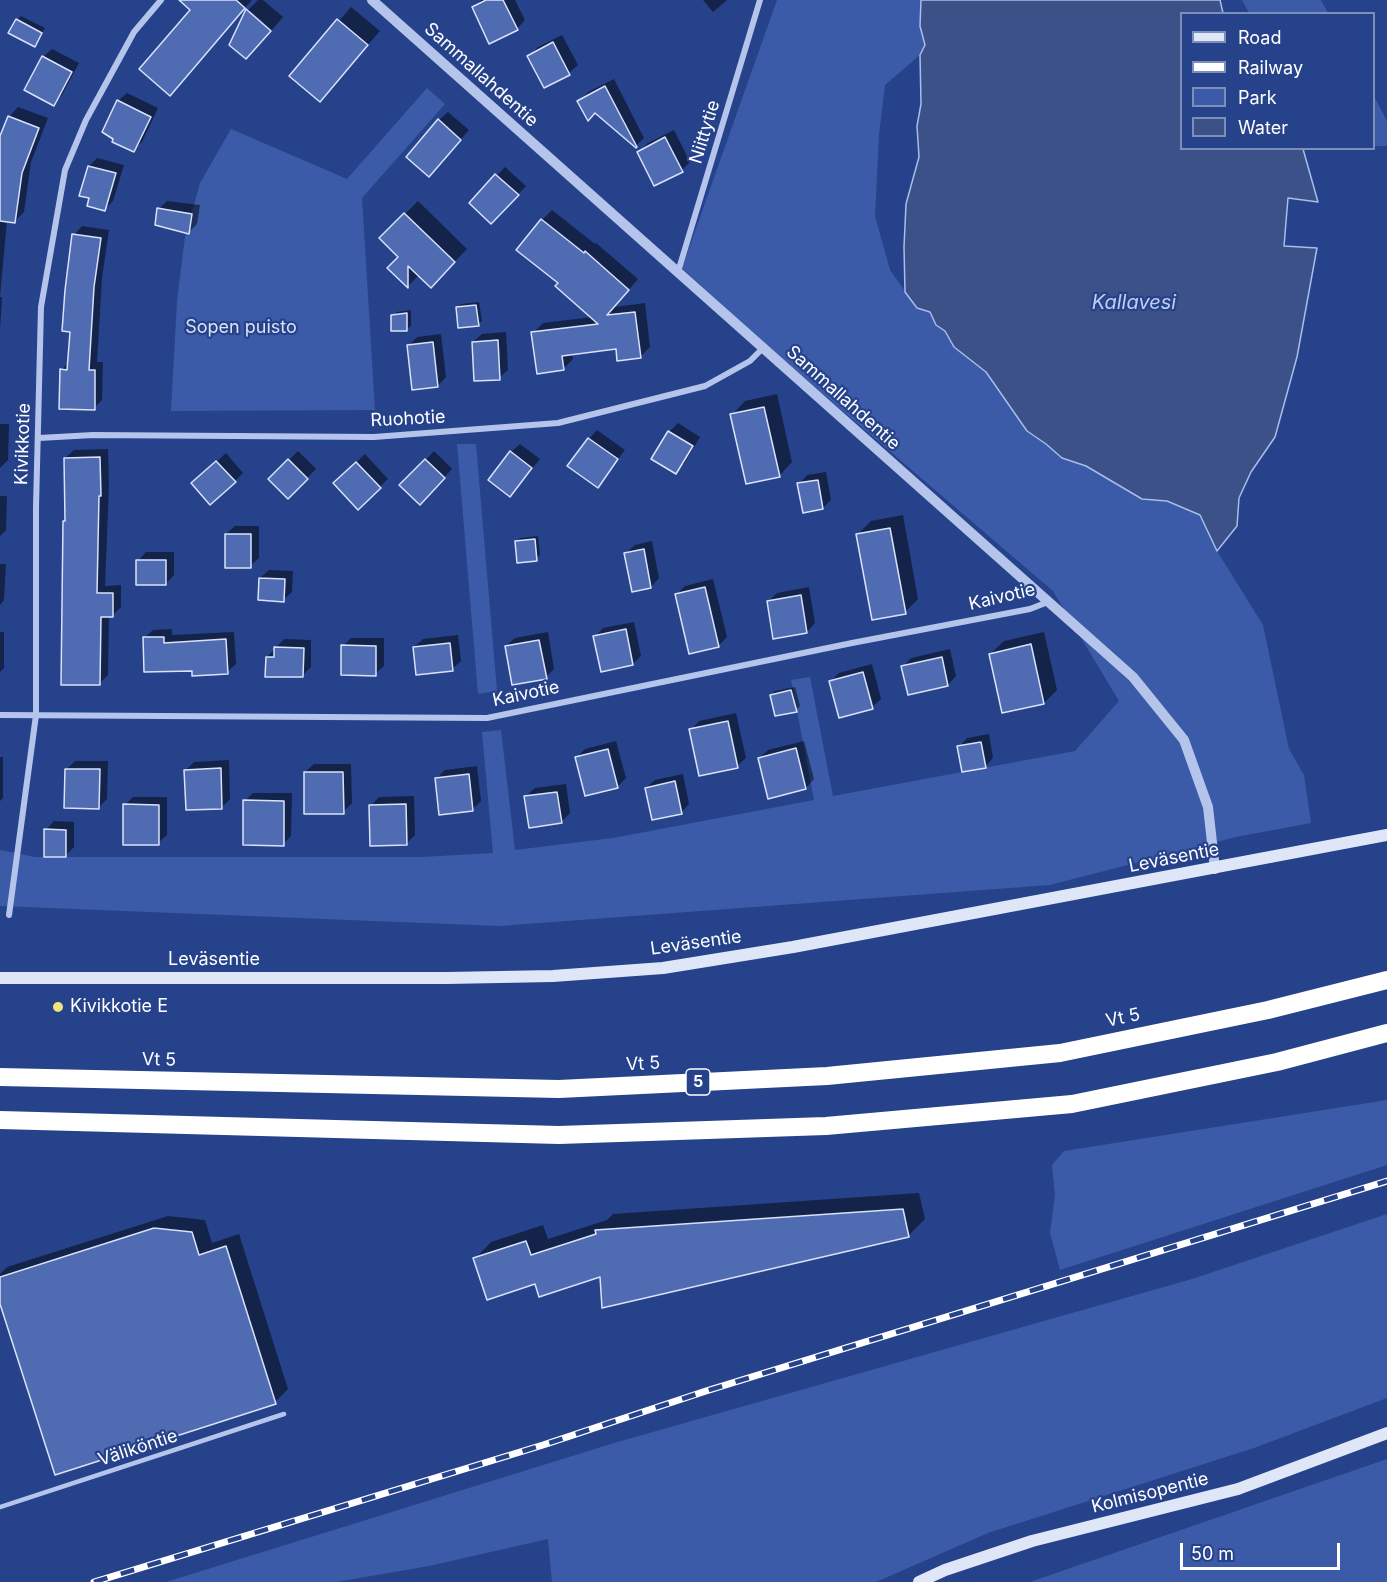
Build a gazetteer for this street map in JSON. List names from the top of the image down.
{
  "streets": {
    "highway": ["Vt 5", "5"],
    "main road": ["Leväsentie", "Kolmisopentie"],
    "street": [
      "Sammallahdentie",
      "Niittytie",
      "Ruohotie",
      "Kivikkotie",
      "Kaivotie"
    ],
    "lane": ["Väliköntie"]
  },
  "crossings": [
    ["Sammallahdentie", "Niittytie"],
    ["Sammallahdentie", "Ruohotie"],
    ["Sammallahdentie", "Kaivotie"],
    ["Sammallahdentie", "Leväsentie"],
    ["Ruohotie", "Kivikkotie"],
    ["Kivikkotie", "Kaivotie"]
  ],
  "water": ["Kallavesi"],
  "parks": ["Sopen puisto"],
  "places": ["Kivikkotie E"],
  "legend": [
    "Road",
    "Railway",
    "Park",
    "Water"
  ],
  "scale_bar": "50 m"
}
